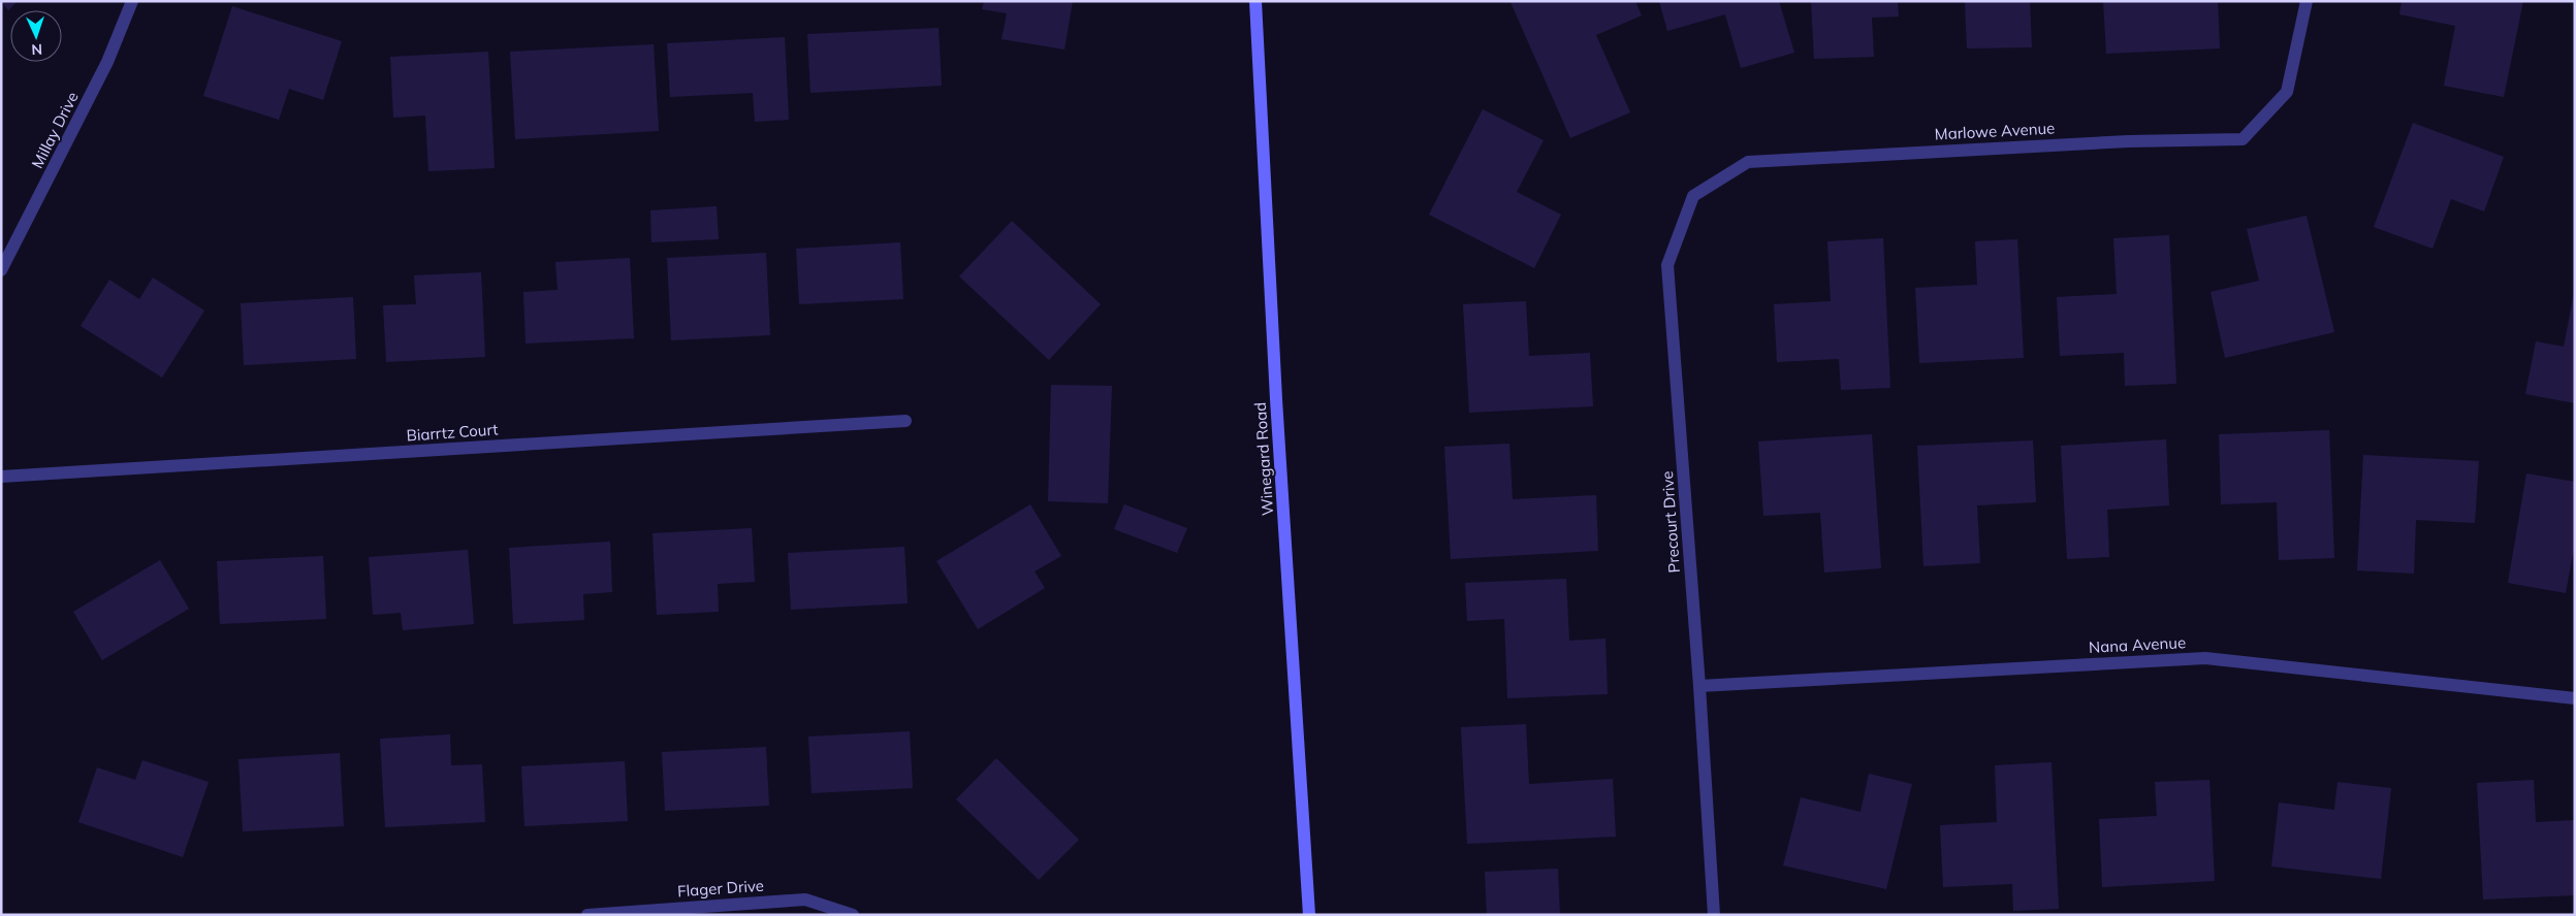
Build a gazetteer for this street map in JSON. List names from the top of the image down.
{
  "streets": {
    "street": [
      "Millay Drive",
      "Marlowe Avenue",
      "Biarrtz Court",
      "Winegard Road",
      "Precourt Drive",
      "Nana Avenue",
      "Flager Drive"
    ]
  },
  "crossings": [
    ["Marlowe Avenue", "Precourt Drive"],
    ["Precourt Drive", "Nana Avenue"]
  ],
  "north": "bottom"
}
